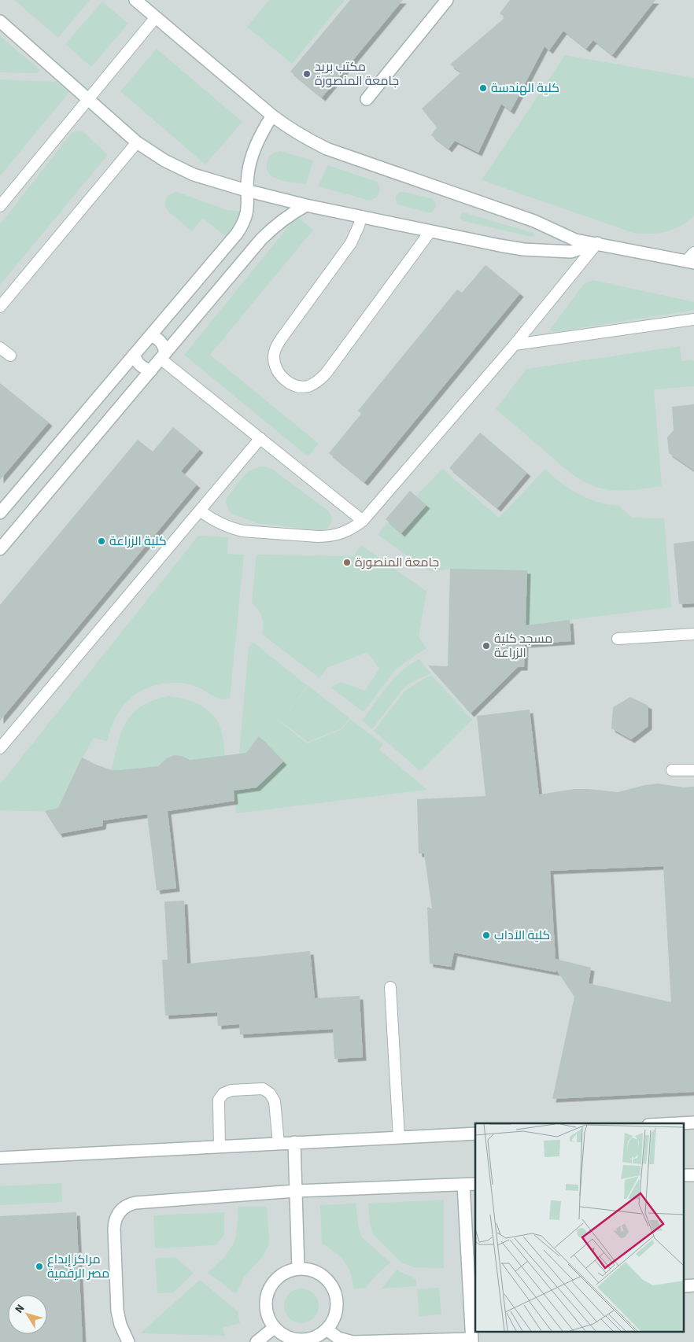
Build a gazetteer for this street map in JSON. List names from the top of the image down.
{
  "places": [
    "مكتب بريد جامعة المنصورة",
    "كلية الهندسة",
    "كلية الزراعة",
    "جامعة المنصورة",
    "مسجد كلية الزراعة",
    "كلية الآداب",
    "مراكز إبداع مصر الرقمية"
  ],
  "north": "top left"
}
